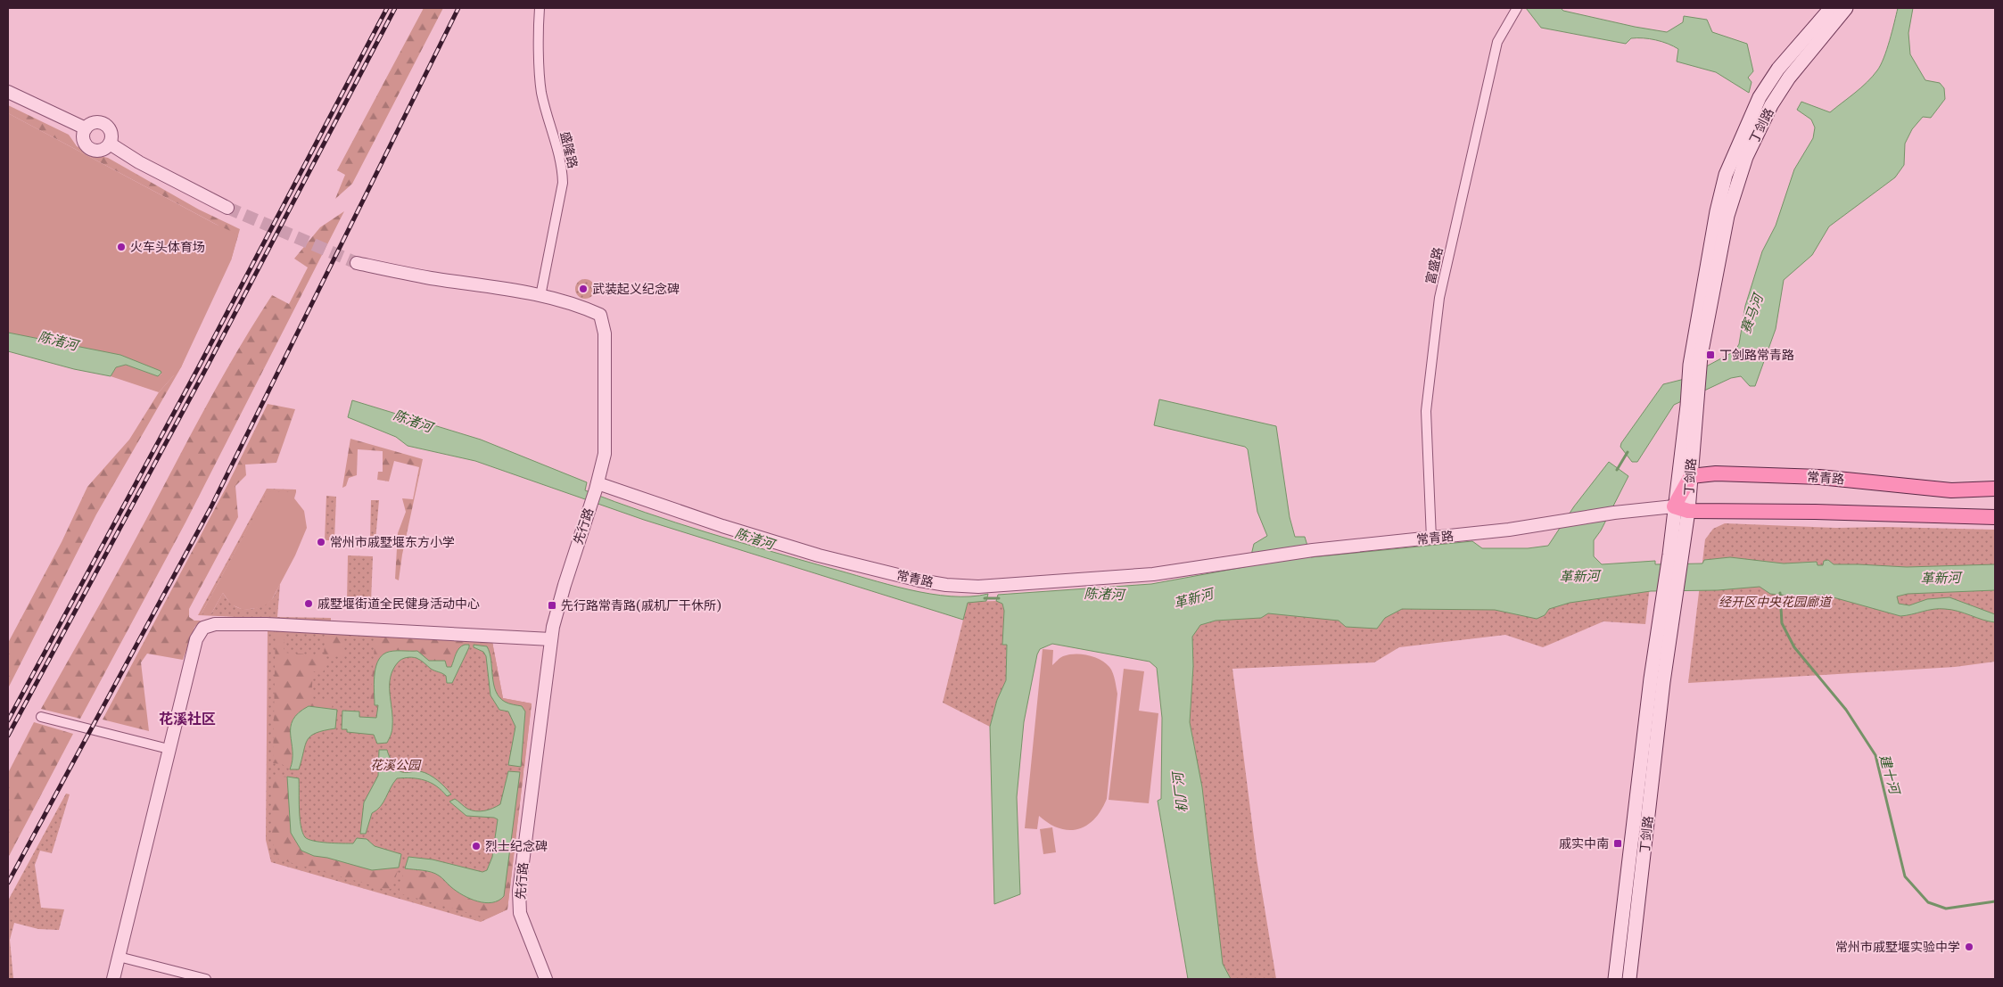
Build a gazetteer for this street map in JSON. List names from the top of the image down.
{
  "streets": {
    "main road": ["丁剑路", "常青路"],
    "street": ["盛隆路", "富盛路", "先行路"]
  },
  "crossings": [
    ["丁剑路", "常青路"],
    ["盛隆路", "先行路"],
    ["富盛路", "常青路"],
    ["常青路", "先行路"]
  ],
  "districts": ["花溪社区"],
  "water": [
    "赛马河",
    "陈渚河",
    "革新河",
    "建十河",
    "机厂河"
  ],
  "parks": ["经开区中央花园廊道", "花溪公园"],
  "places": {
    "other": [
      "火车头体育场",
      "武装起义纪念碑",
      "常州市戚墅堰东方小学",
      "戚墅堰街道全民健身活动中心",
      "烈士纪念碑",
      "常州市戚墅堰实验中学"
    ],
    "transit": ["丁剑路常青路", "先行路常青路(戚机厂干休所)", "戚实中南"]
  }
}
